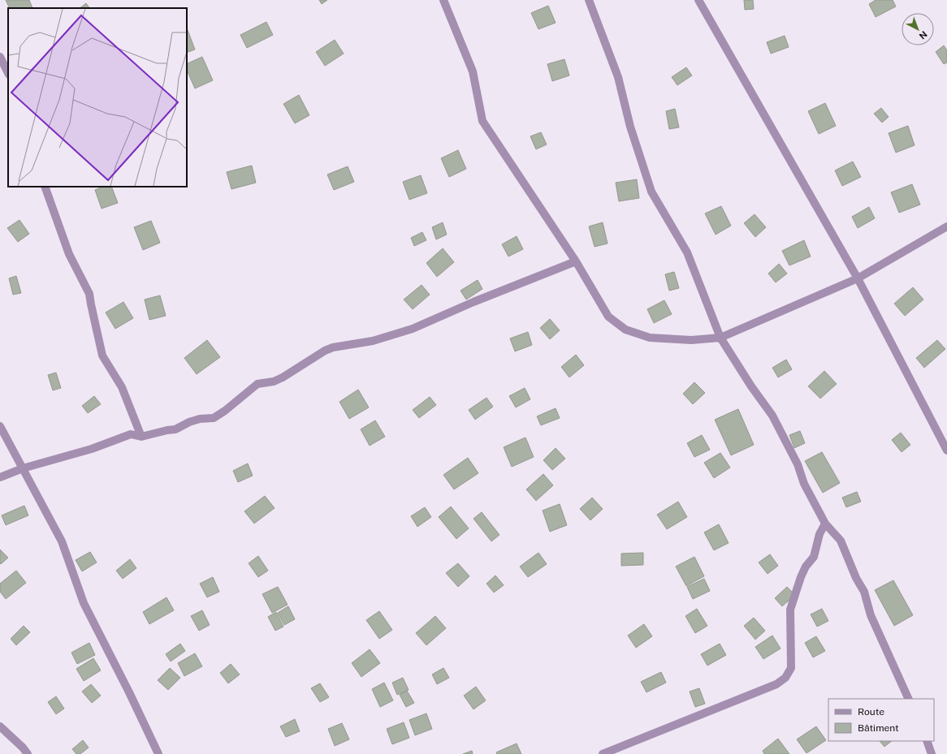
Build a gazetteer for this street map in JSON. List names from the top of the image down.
{
  "legend": ["Route", "Bâtiment"],
  "north": "bottom right"
}
